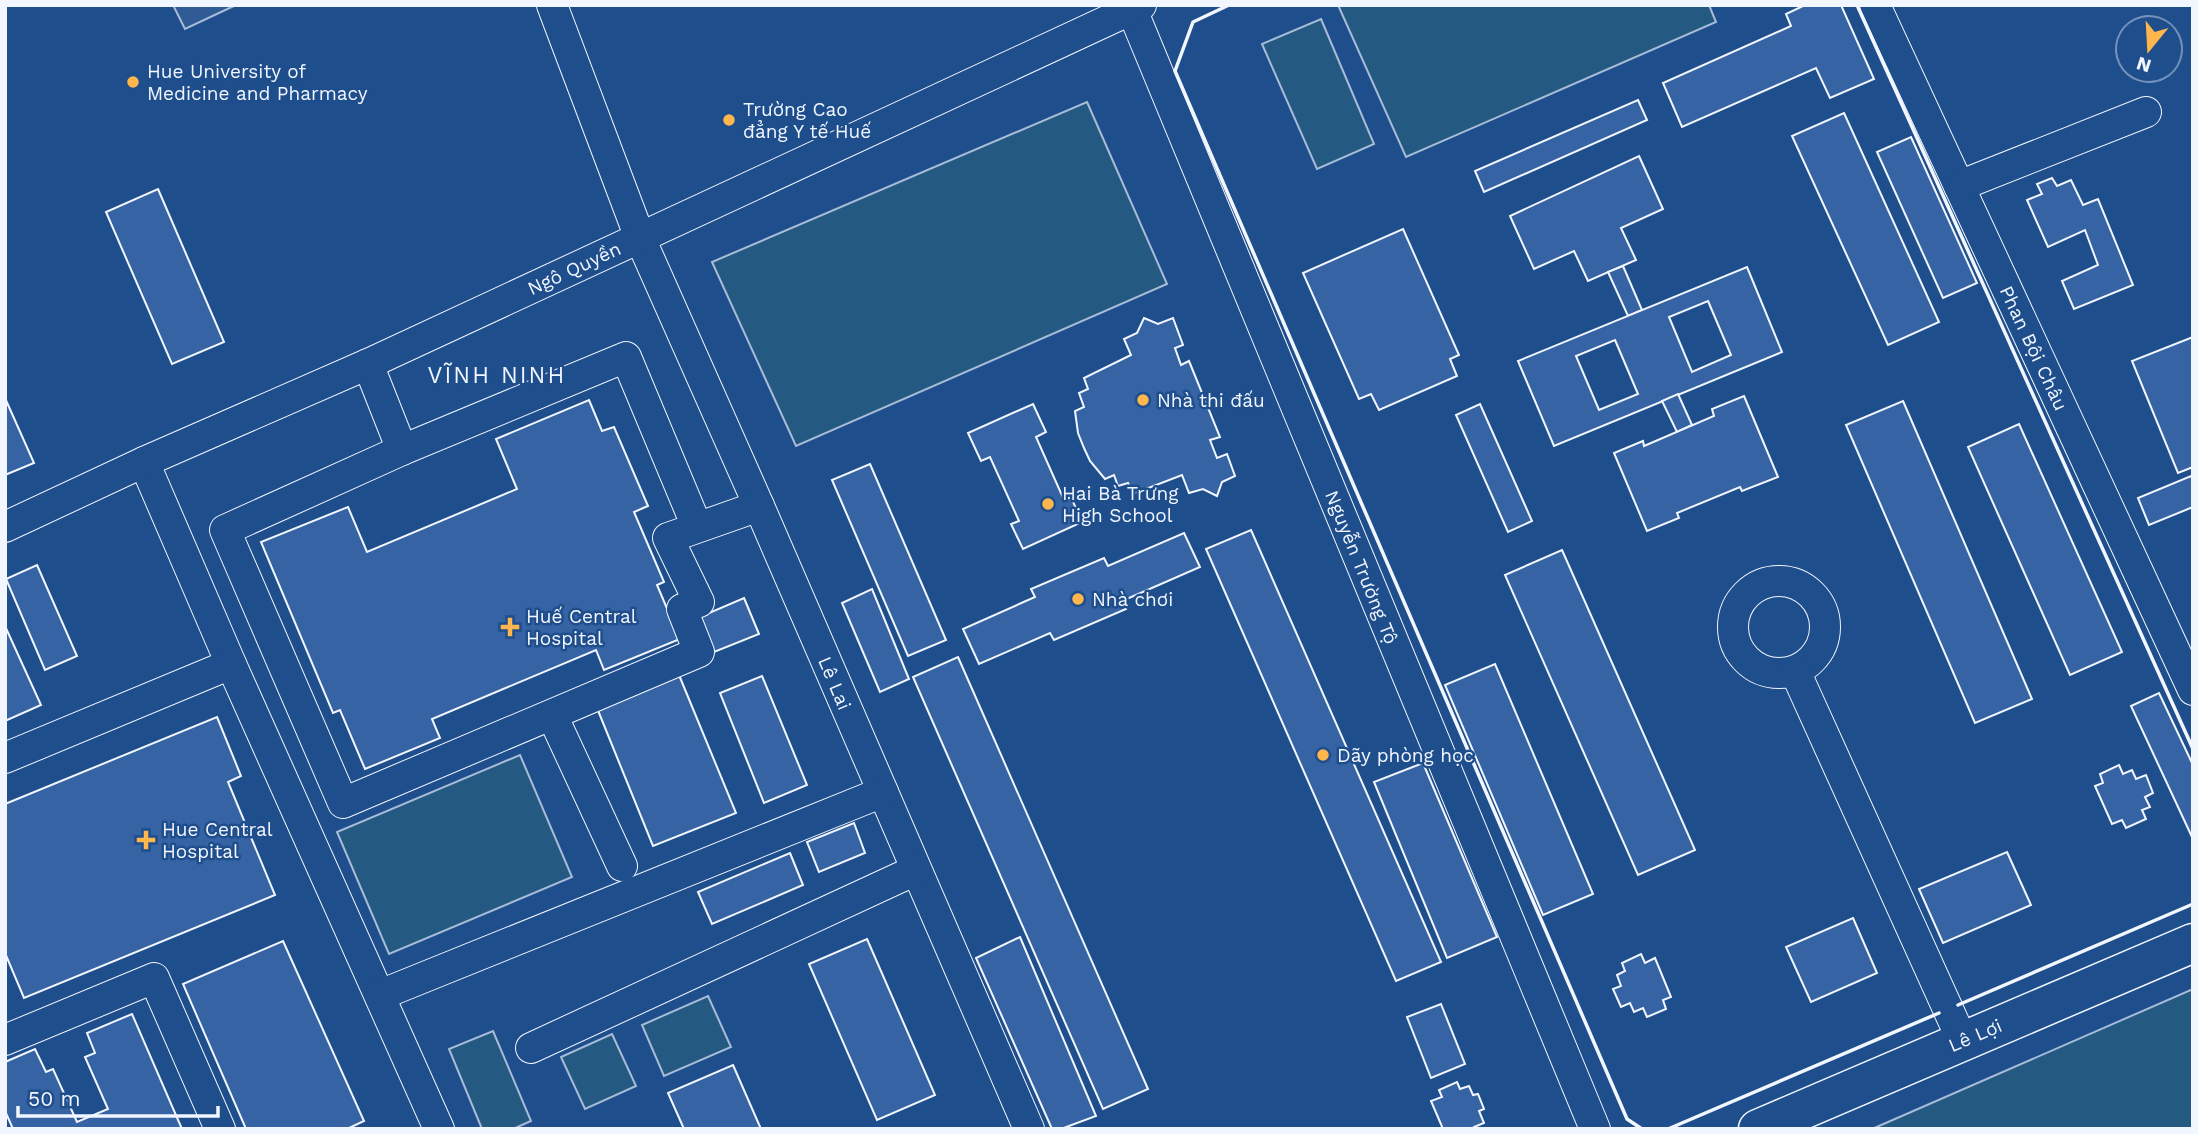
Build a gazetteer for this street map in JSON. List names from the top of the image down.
{
  "streets": {
    "main road": ["Lê Lợi"],
    "street": [
      "Ngô Quyền",
      "Phan Bội Châu",
      "Nguyễn Trường Tộ",
      "Lê Lai"
    ]
  },
  "crossings": [
    ["Ngô Quyền", "Nguyễn Trường Tộ"],
    ["Ngô Quyền", "Lê Lai"]
  ],
  "districts": ["VĨNH NINH"],
  "places": {
    "other": [
      "Hue University of Medicine and Pharmacy",
      "Trường Cao đẳng Y tế Huế",
      "Nhà thi đấu",
      "Hai Bà Trưng High School",
      "Nhà chơi",
      "Dãy phòng học"
    ],
    "health": ["Huế Central Hospital", "Hue Central Hospital"]
  },
  "scale_bar": "50 m",
  "north": "bottom"
}
